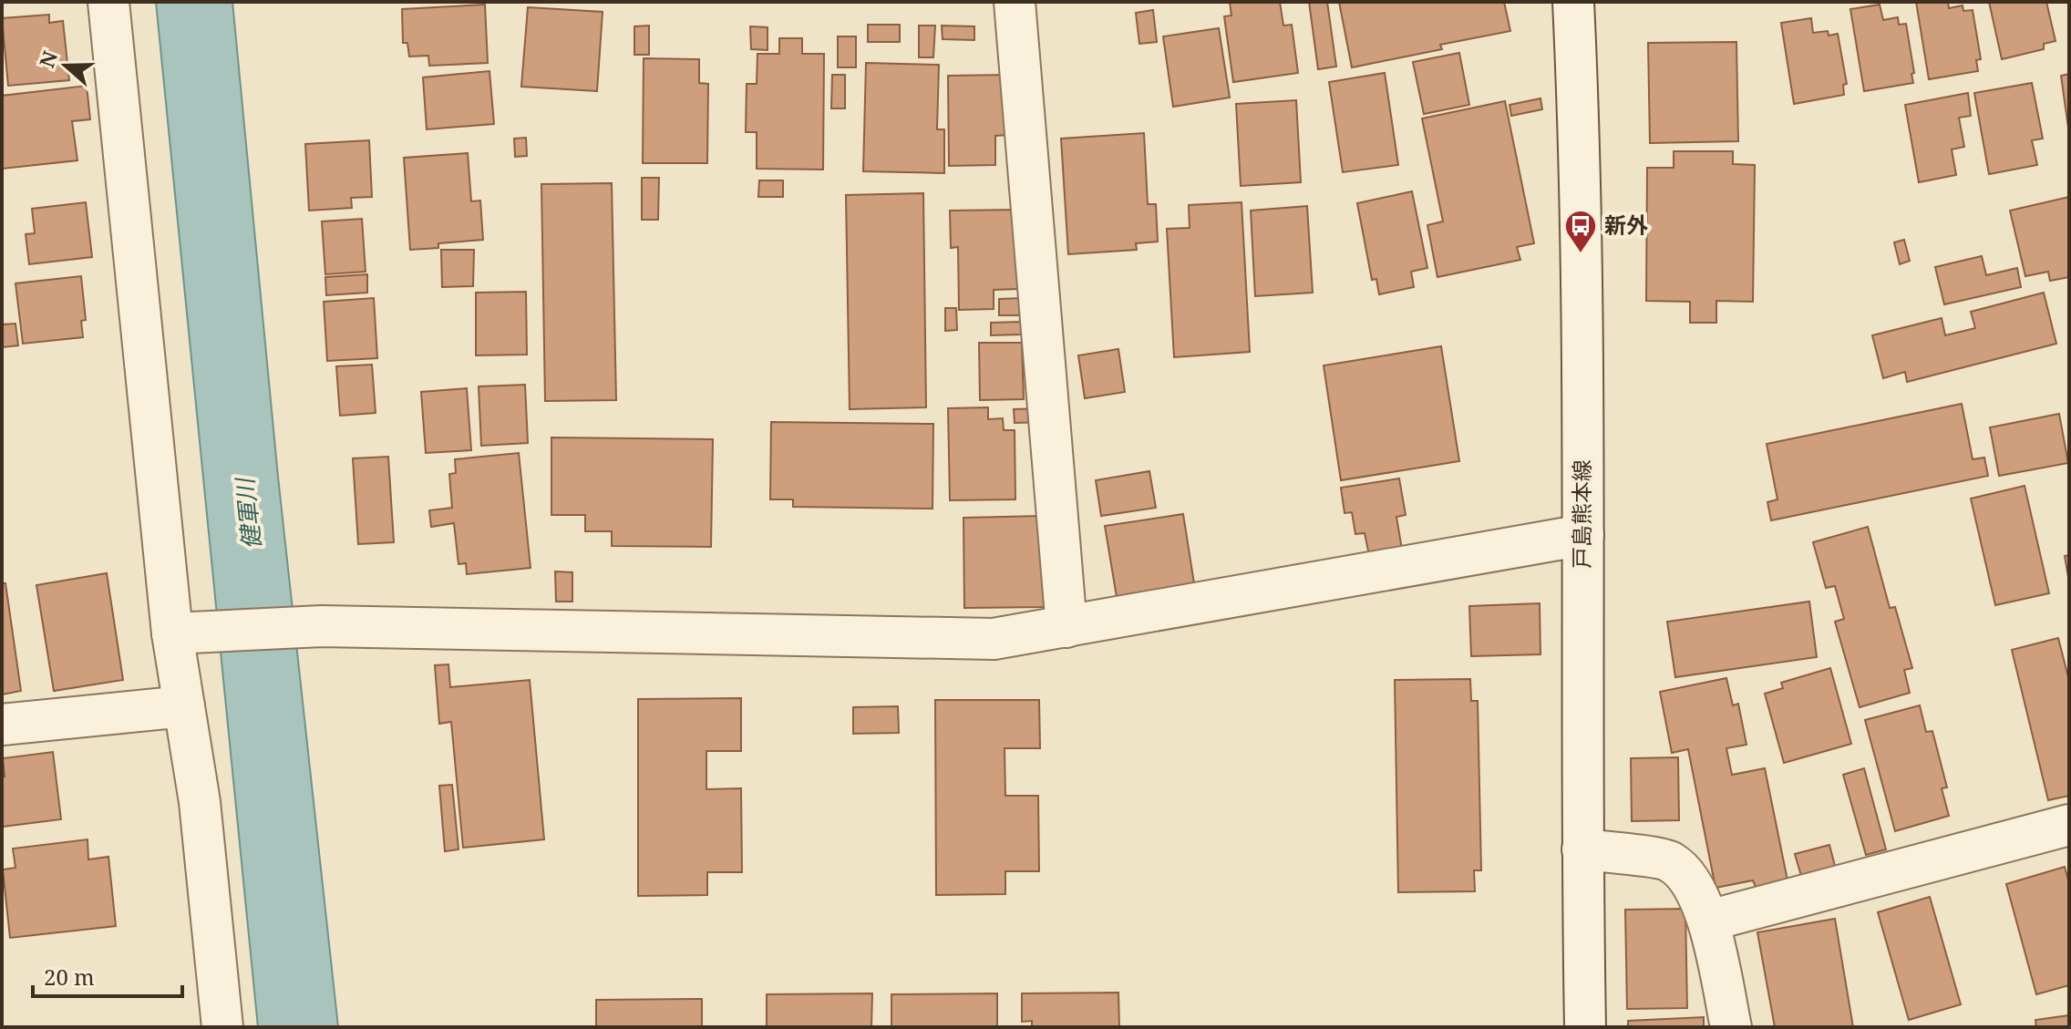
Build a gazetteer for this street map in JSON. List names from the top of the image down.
{
  "streets": {
    "street": ["戸島熊本線"]
  },
  "water": ["健軍川"],
  "places": {
    "bus stop": ["新外"]
  },
  "scale_bar": "20 m",
  "north": "left"
}
